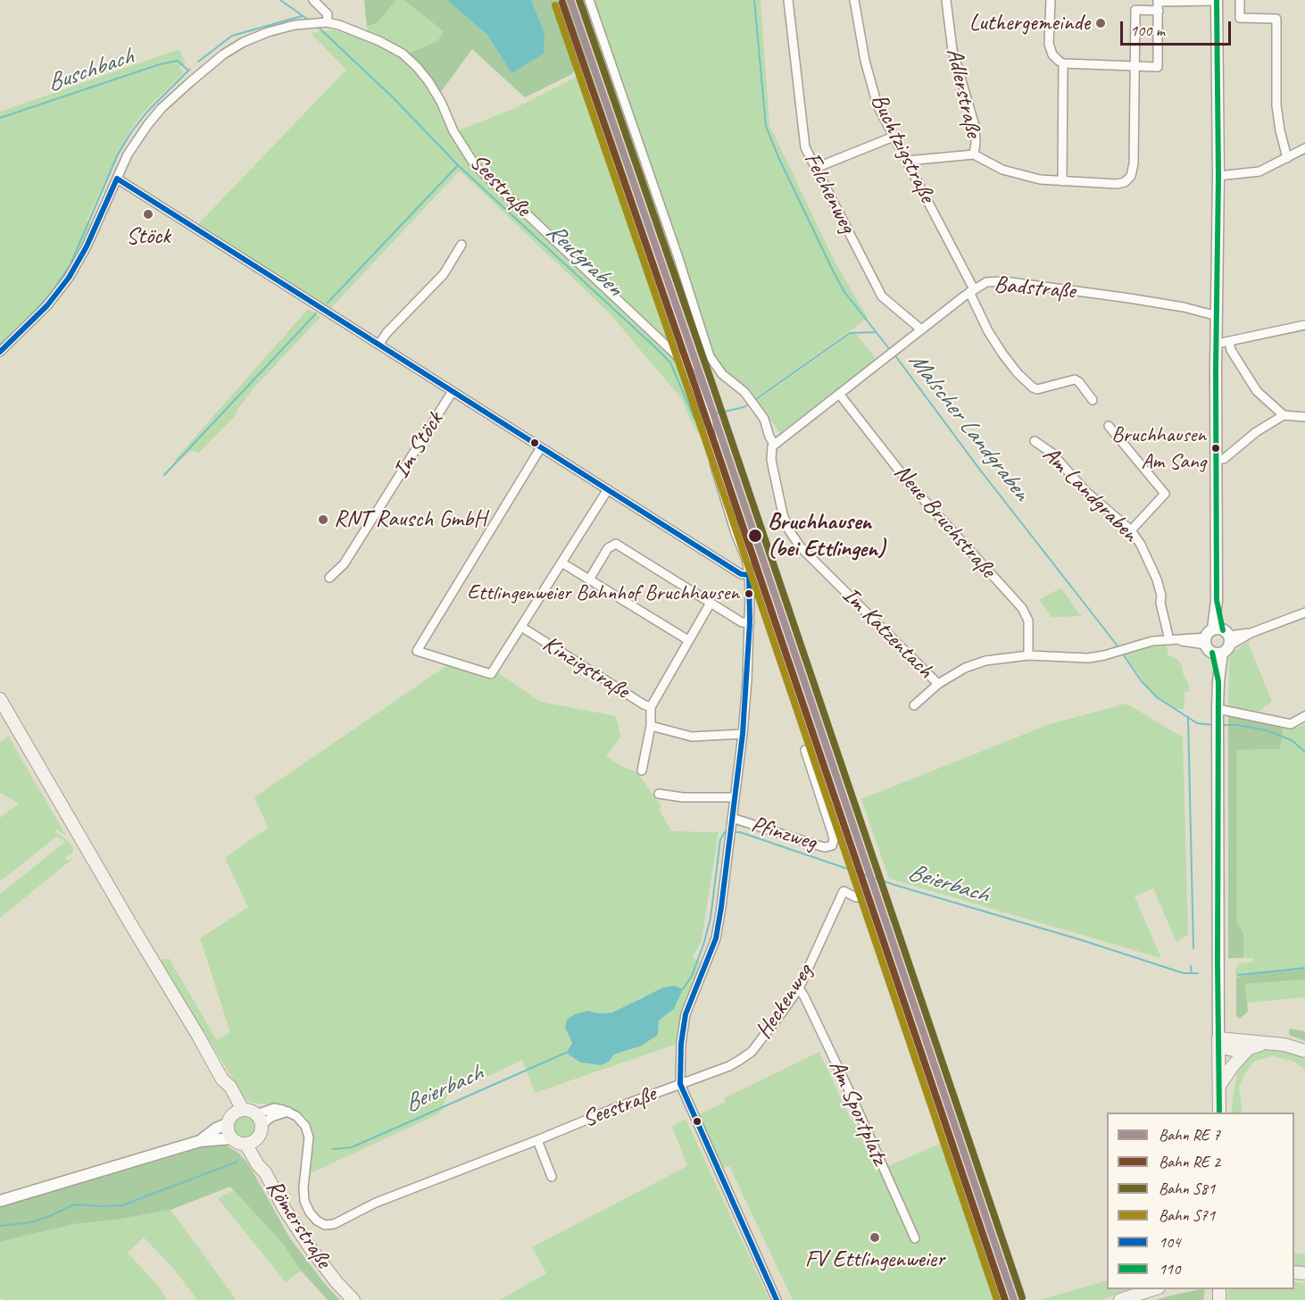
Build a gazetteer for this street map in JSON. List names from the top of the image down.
{
  "streets": {
    "main road": ["Römerstraße"],
    "street": [
      "Adlerstraße",
      "Buchtzigstraße",
      "Seestraße",
      "Felchenweg",
      "Badstraße",
      "Im Stöck",
      "Am Landgraben",
      "Neue Bruchstraße",
      "Im Katzentach",
      "Kinzigstraße",
      "Pfinzweg",
      "Heckenweg",
      "Am Sportplatz"
    ]
  },
  "crossings": [
    ["Buchtzigstraße", "Badstraße"],
    ["Seestraße", "Pfinzweg"],
    ["Seestraße", "Heckenweg"],
    ["Seestraße", "Römerstraße"],
    ["Felchenweg", "Badstraße"],
    ["Badstraße", "Neue Bruchstraße"],
    ["Badstraße", "Im Katzentach"],
    ["Am Landgraben", "Im Katzentach"],
    ["Neue Bruchstraße", "Im Katzentach"],
    ["Heckenweg", "Am Sportplatz"]
  ],
  "water": [
    "Buschbach",
    "Reutgraben",
    "Malscher Landgraben",
    "Beierbach"
  ],
  "places": [
    "Luthergemeinde",
    "Stöck",
    "Bruchhausen Am Sang",
    "RNT Rausch GmbH",
    "Bruchhausen (bei Ettlingen)",
    "Ettlingenweier Bahnhof Bruchhausen",
    "FV Ettlingenweier"
  ],
  "lines": [
    "rail line S81",
    "transit line 110",
    "rail line S71",
    "transit line 104"
  ],
  "legend": [
    "Bahn RE 7",
    "Bahn RE 2",
    "Bahn S81",
    "Bahn S71",
    "104",
    "110"
  ],
  "scale_bar": "100 m"
}
